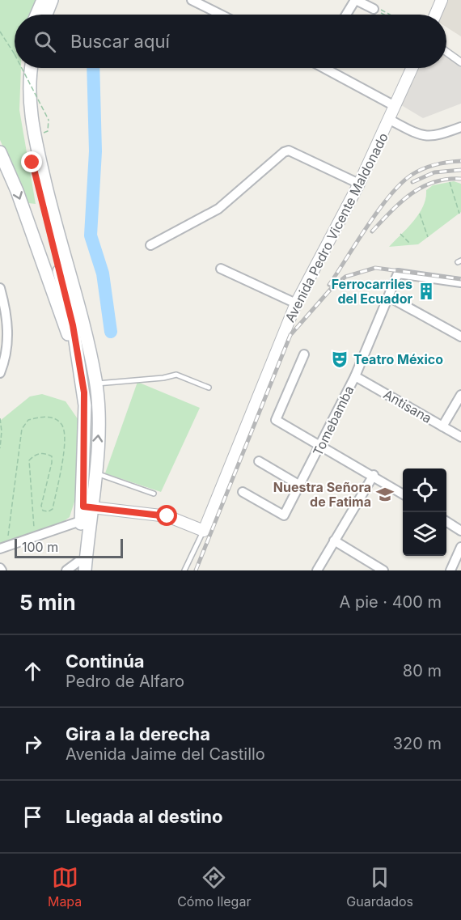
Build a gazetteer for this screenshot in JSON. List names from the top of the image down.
{
  "streets": {
    "street": ["Avenida Pedro Vicente Maldonado", "Antisana", "Tomebamba"]
  },
  "crossings": [
    ["Antisana", "Tomebamba"]
  ],
  "places": {
    "building": ["Ferrocarriles del Ecuador"],
    "theatre": ["Teatro México"],
    "school or university": ["Nuestra Señora de Fatima"]
  },
  "scale_bar": "100 m",
  "page": {
    "search": "Buscar aquí",
    "scale": "100 m",
    "heading": ["5 min", "A pie · 400 m"],
    "list": [
      ["Continúa", "Pedro de Alfaro", "80 m"],
      ["Gira a la derecha", "Avenida Jaime del Castillo", "320 m"],
      "Llegada al destino"
    ],
    "nav": ["Mapa", "Cómo llegar", "Guardados"]
  }
}
